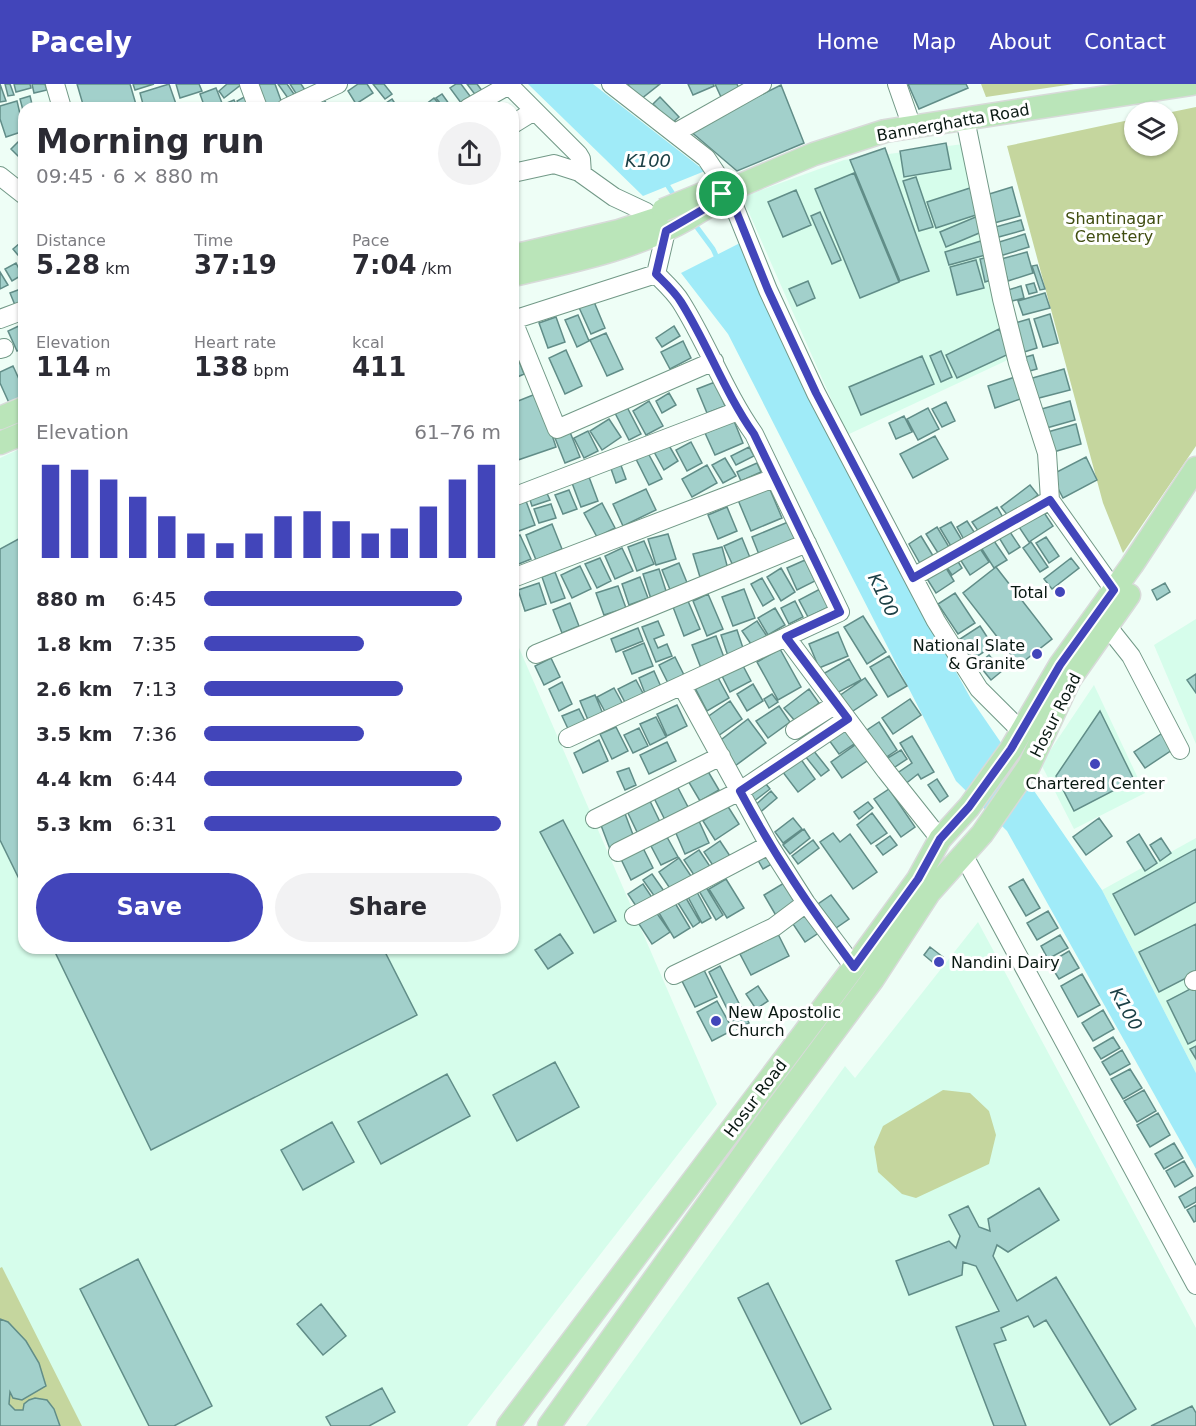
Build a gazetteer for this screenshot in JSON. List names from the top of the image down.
{
  "streets": {
    "main road": ["Bannerghatta Road", "Hosur Road"]
  },
  "water": ["K100"],
  "parks": ["Shantinagar Cemetery"],
  "places": [
    "Total",
    "National Slate & Granite",
    "Chartered Center",
    "Nandini Dairy",
    "New Apostolic Church"
  ],
  "page": {
    "header": "Pacely",
    "nav": [
      "Home",
      "Map",
      "About",
      "Contact"
    ],
    "heading": ["Morning run", "09:45 · 6 × 880 m"],
    "stats": [
      ["Distance", "5.28 km"],
      ["Time", "37:19"],
      ["Pace", "7:04 /km"],
      ["Elevation", "114 m"],
      ["Heart rate", "138 bpm"],
      ["kcal", "411"]
    ],
    "chart": ["Elevation", "61–76 m"],
    "list": [
      {
        "name": "880 m",
        "note": "6:45"
      },
      {
        "name": "1.8 km",
        "note": "7:35"
      },
      {
        "name": "2.6 km",
        "note": "7:13"
      },
      {
        "name": "3.5 km",
        "note": "7:36"
      },
      {
        "name": "4.4 km",
        "note": "6:44"
      },
      {
        "name": "5.3 km",
        "note": "6:31"
      }
    ],
    "buttons": ["Save", "Share"]
  }
}
